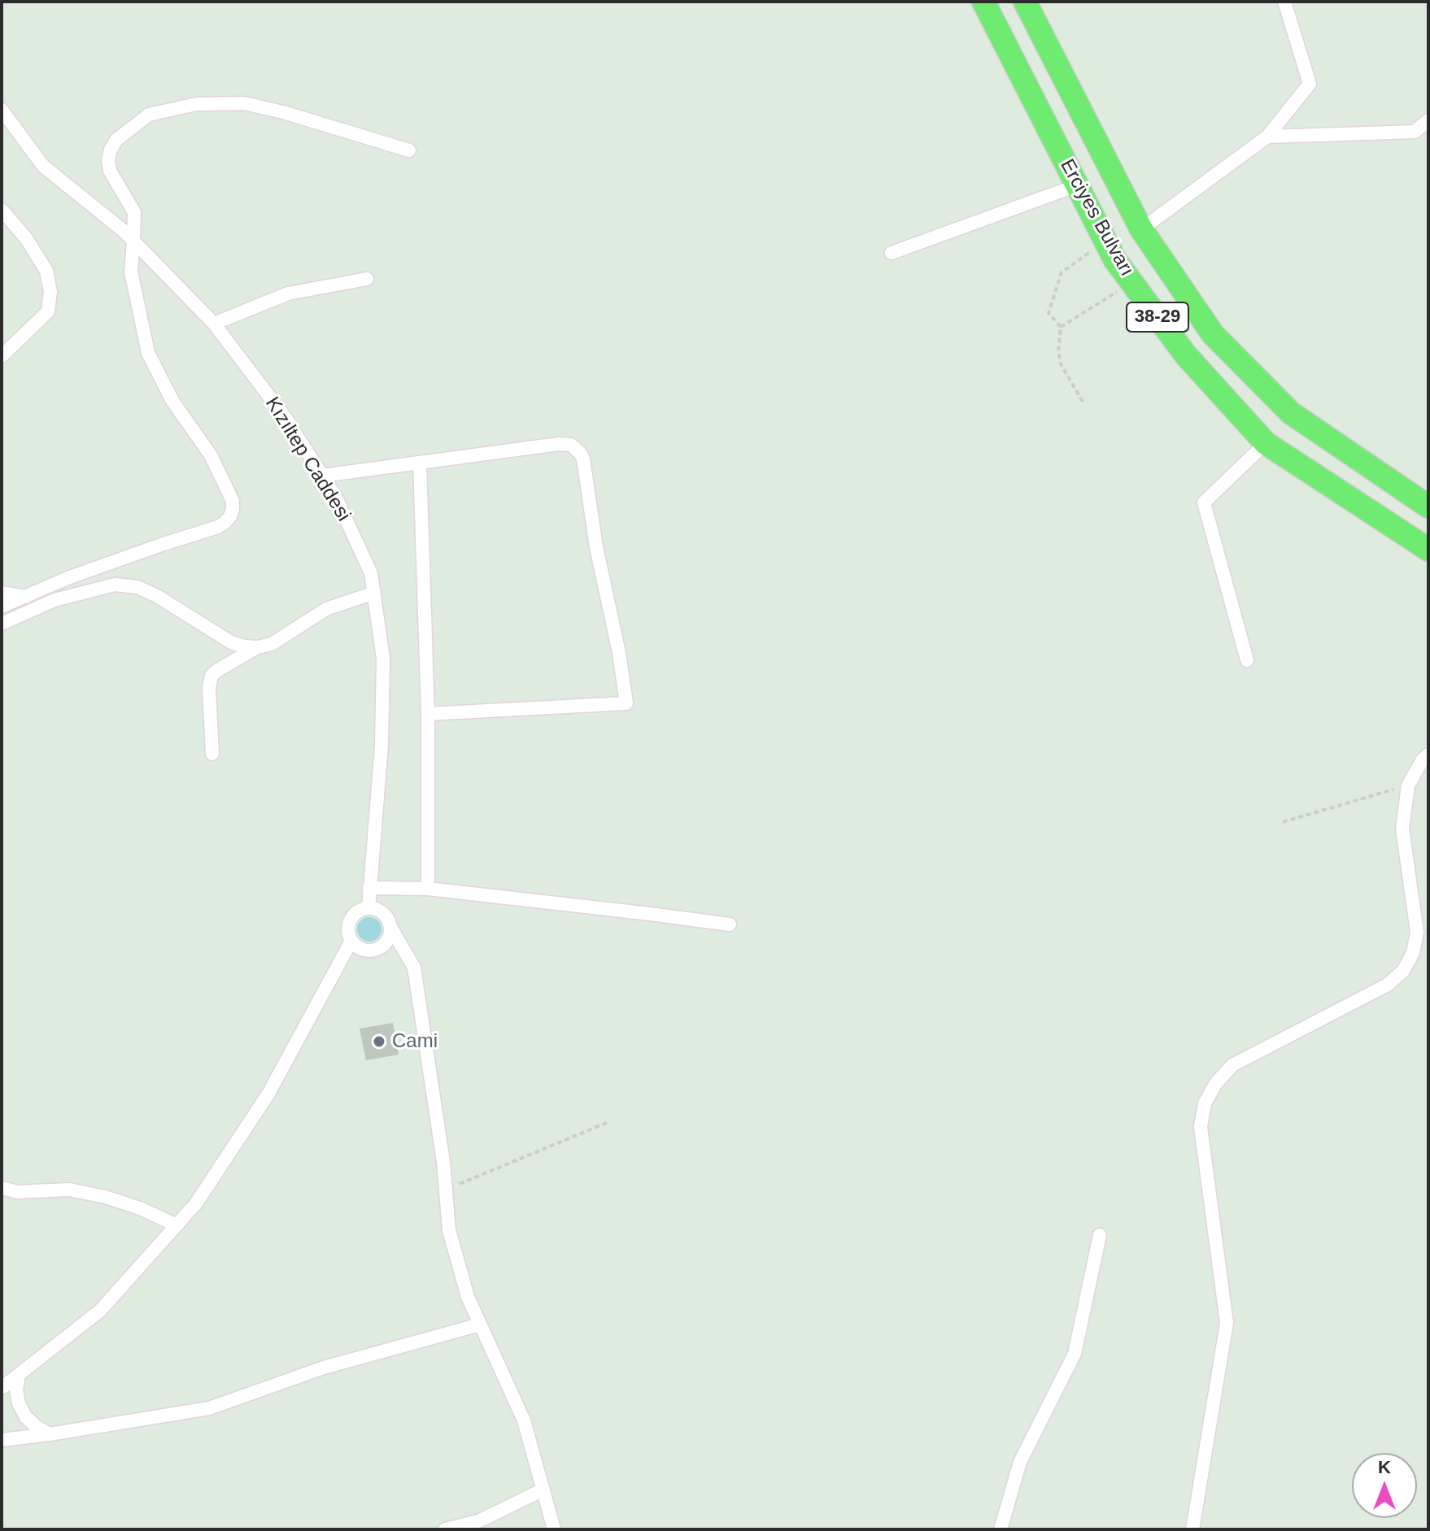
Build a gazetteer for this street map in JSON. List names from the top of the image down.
{
  "streets": {
    "highway": ["Erciyes Bulvarı", "38-29"],
    "street": ["Kızıltep Caddesi"]
  },
  "places": ["Cami"],
  "north": "top"
}
